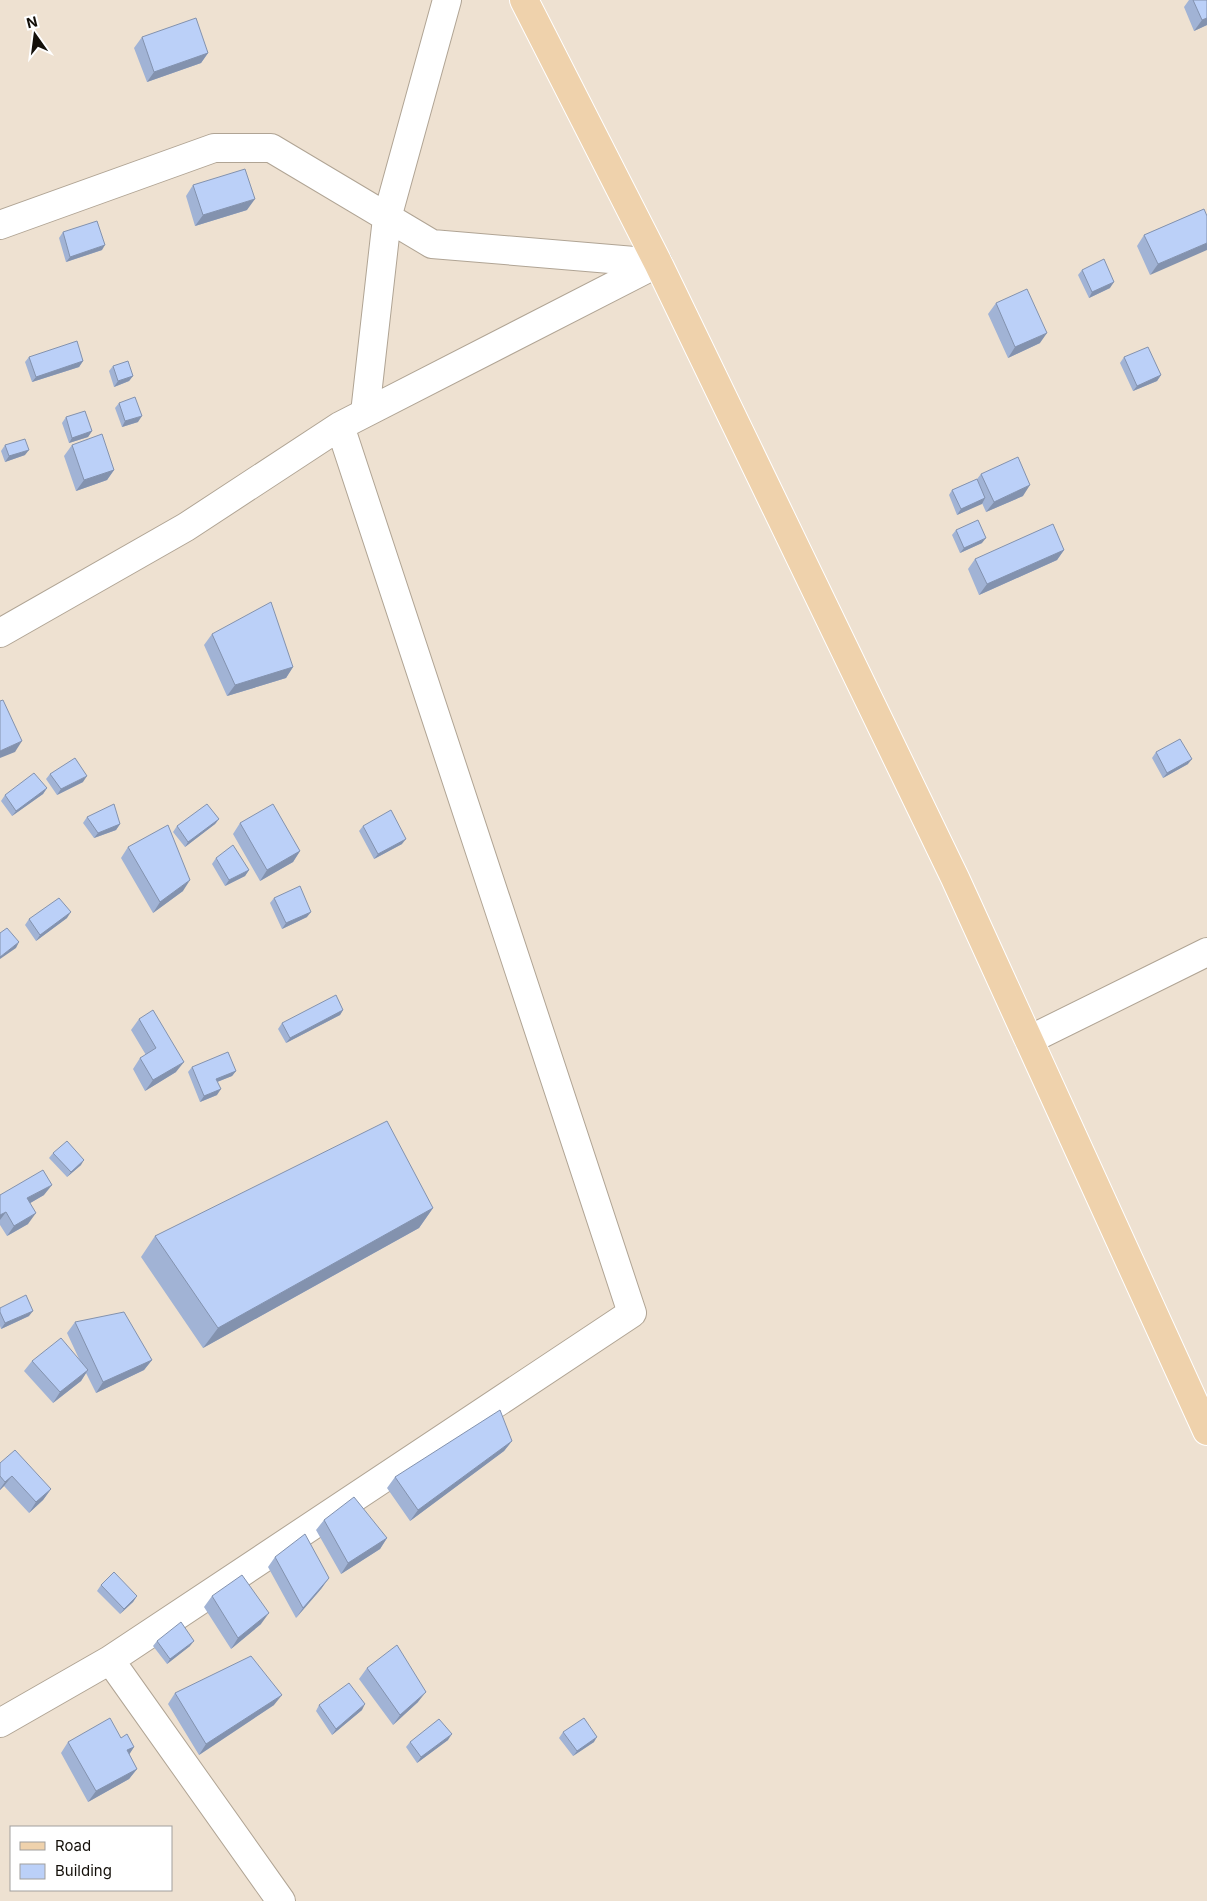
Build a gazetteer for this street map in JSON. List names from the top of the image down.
{
  "legend": ["Road", "Building"],
  "north": "top"
}
